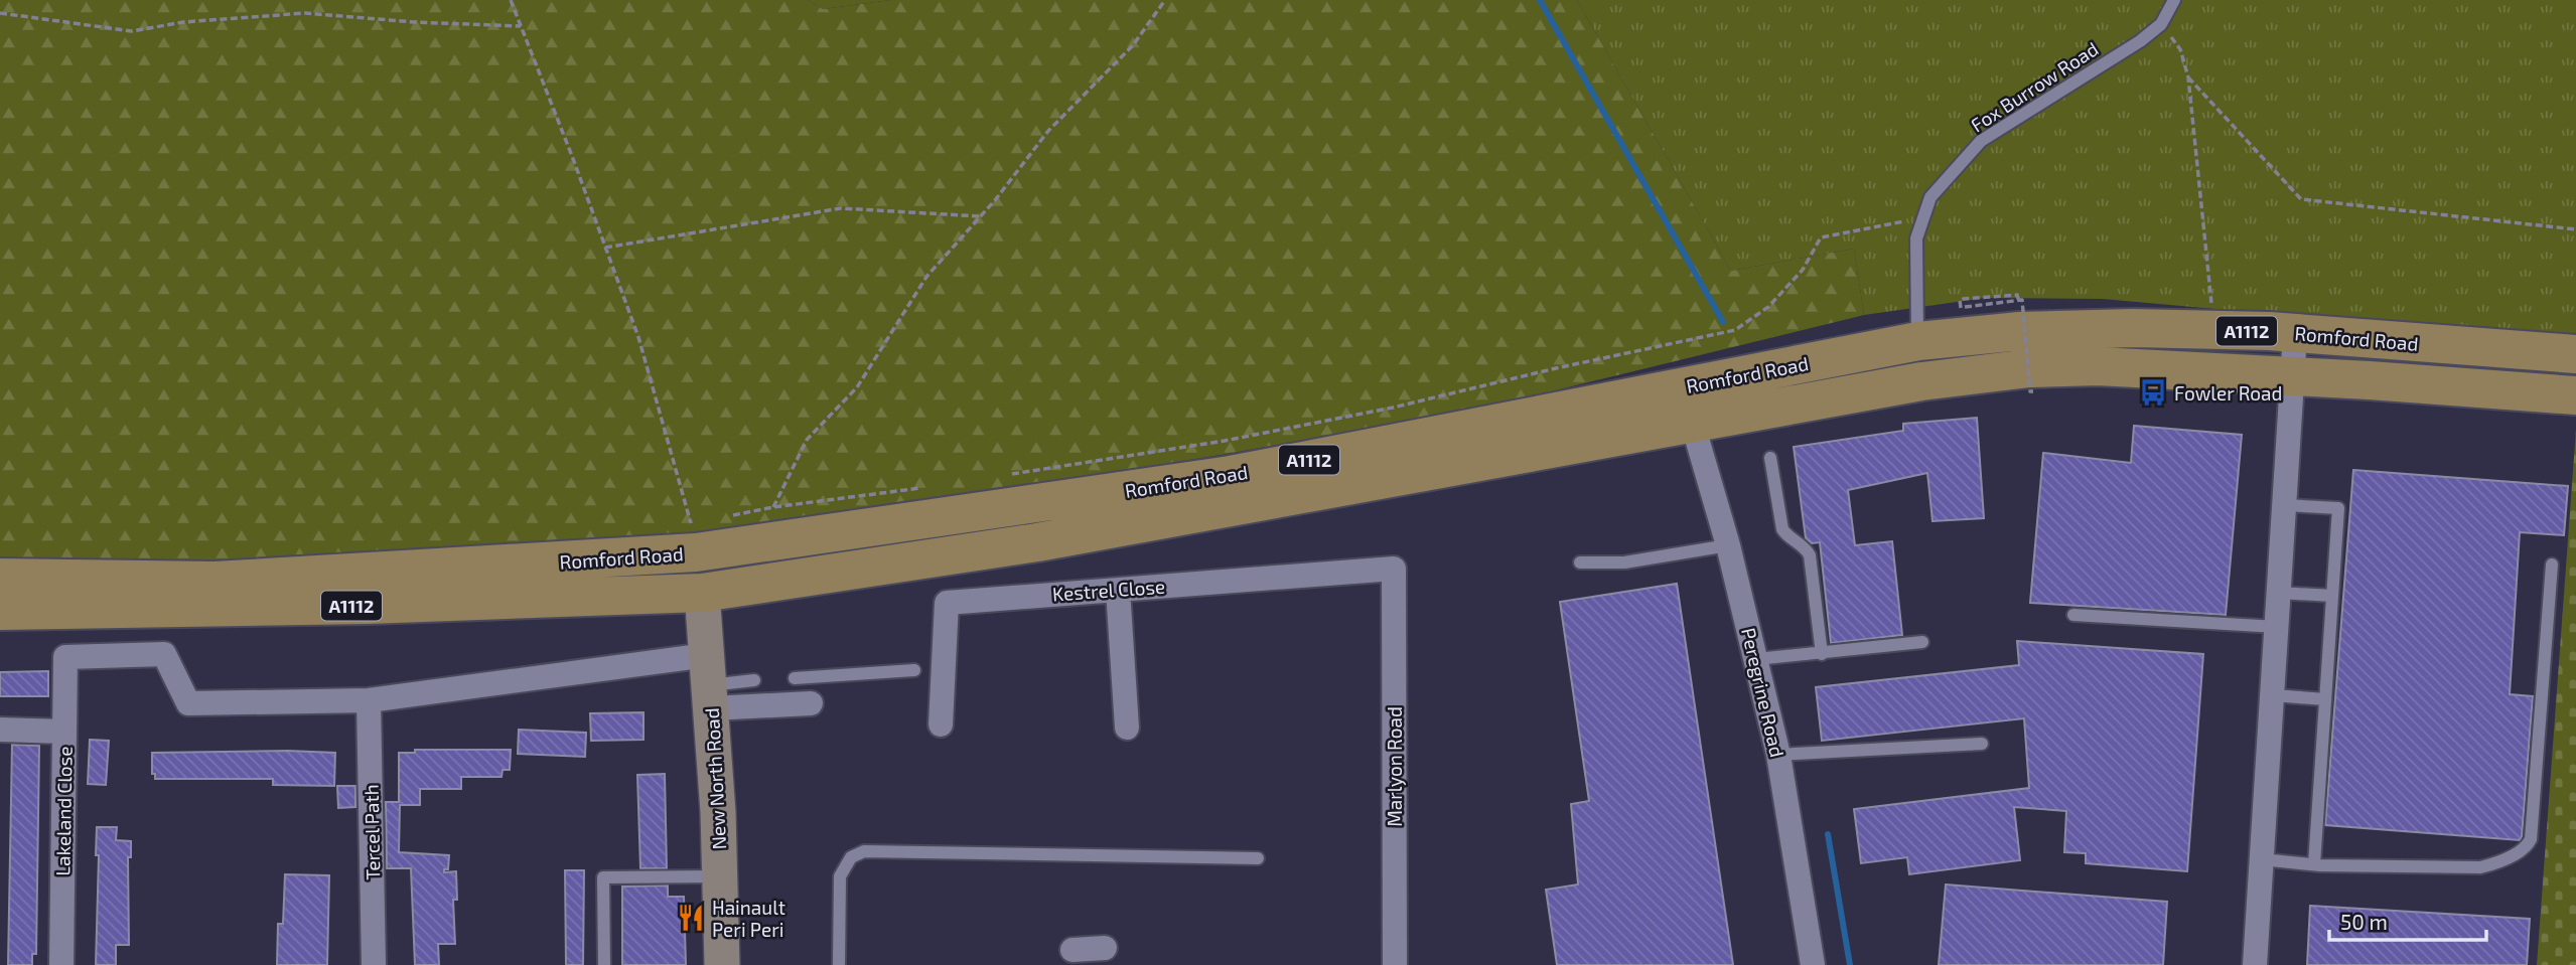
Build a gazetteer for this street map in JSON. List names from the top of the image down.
{
  "streets": {
    "main road": ["A1112", "Romford Road"],
    "street": [
      "Kestrel Close",
      "Peregrine Road",
      "Marlyon Road",
      "New North Road",
      "Lakeland Close",
      "Tercel Path"
    ],
    "lane": ["Fox Burrow Road"]
  },
  "crossings": [
    ["Fox Burrow Road", "Romford Road"],
    ["Romford Road", "Peregrine Road"],
    ["Romford Road", "New North Road"],
    ["Kestrel Close", "Marlyon Road"],
    ["Lakeland Close", "Tercel Path"]
  ],
  "places": {
    "bus stop": ["Fowler Road"],
    "restaurant": ["Hainault Peri Peri"]
  },
  "scale_bar": "50 m"
}
